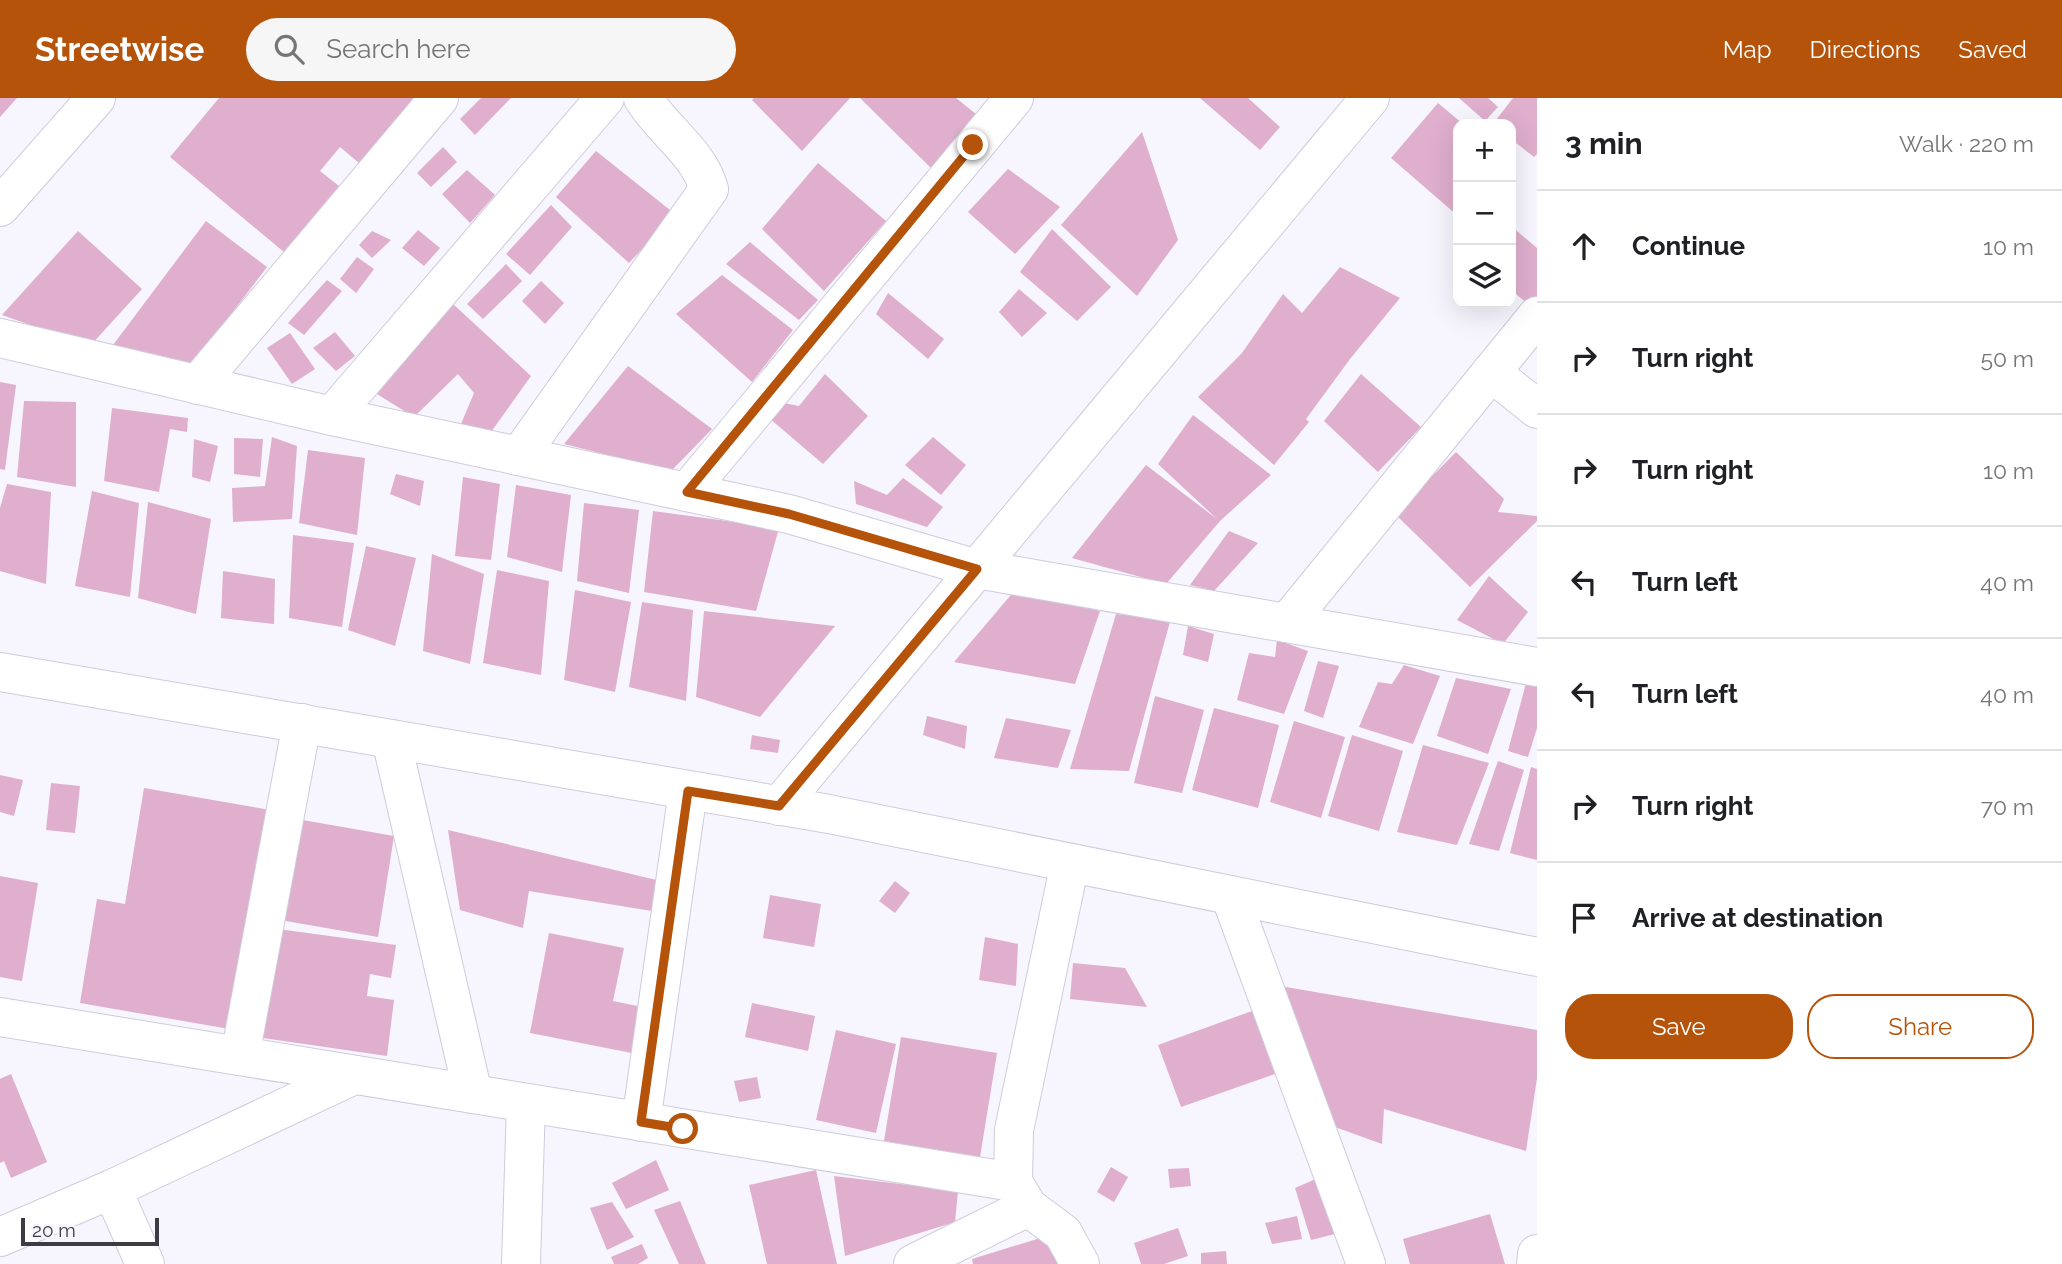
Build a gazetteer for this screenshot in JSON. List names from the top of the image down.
{
  "scale_bar": "20 m",
  "page": {
    "header": "Streetwise",
    "search": "Search here",
    "nav": ["Map", "Directions", "Saved"],
    "heading": ["3 min", "Walk · 220 m"],
    "map_buttons": ["+", "−"],
    "list": [
      ["Continue", "10 m"],
      ["Turn right", "50 m"],
      ["Turn right", "10 m"],
      ["Turn left", "40 m"],
      ["Turn left", "40 m"],
      ["Turn right", "70 m"],
      "Arrive at destination"
    ],
    "buttons": ["Save", "Share"],
    "scale": "20 m"
  }
}
